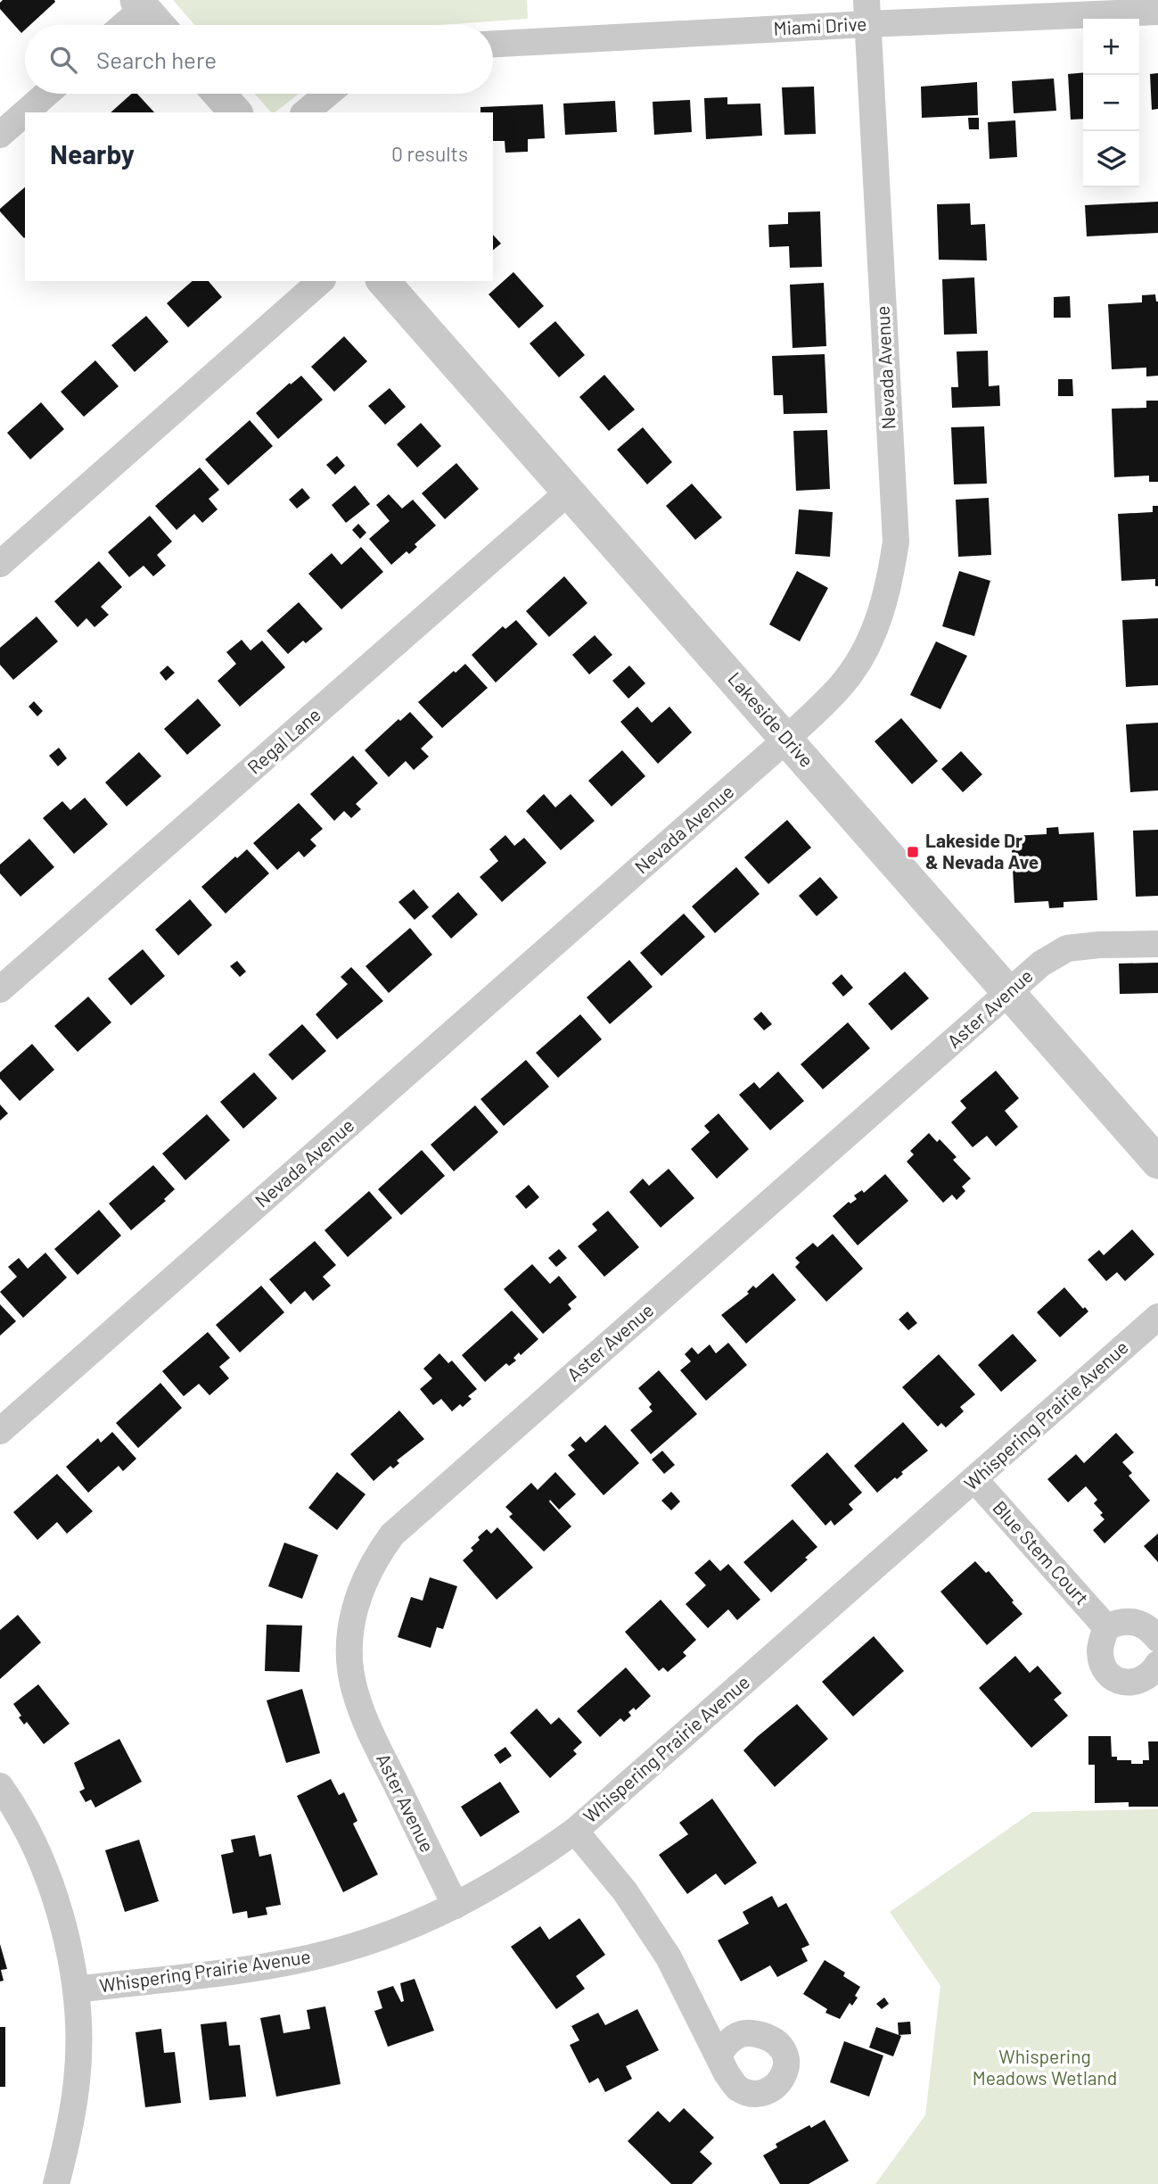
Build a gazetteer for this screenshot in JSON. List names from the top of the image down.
{
  "streets": {
    "street": [
      "Miami Drive",
      "Nevada Avenue",
      "Lakeside Drive",
      "Regal Lane",
      "Aster Avenue",
      "Whispering Prairie Avenue",
      "Blue Stem Court"
    ]
  },
  "crossings": [
    ["Miami Drive", "Nevada Avenue"],
    ["Nevada Avenue", "Lakeside Drive"],
    ["Lakeside Drive", "Regal Lane"],
    ["Lakeside Drive", "Aster Avenue"],
    ["Aster Avenue", "Whispering Prairie Avenue"],
    ["Whispering Prairie Avenue", "Blue Stem Court"]
  ],
  "parks": ["Whispering Meadows Wetland"],
  "places": {
    "transit": ["Lakeside Dr & Nevada Ave"]
  },
  "page": {
    "map_buttons": ["+", "−"],
    "search": "Search here",
    "heading": ["Nearby", "0 results"]
  }
}
